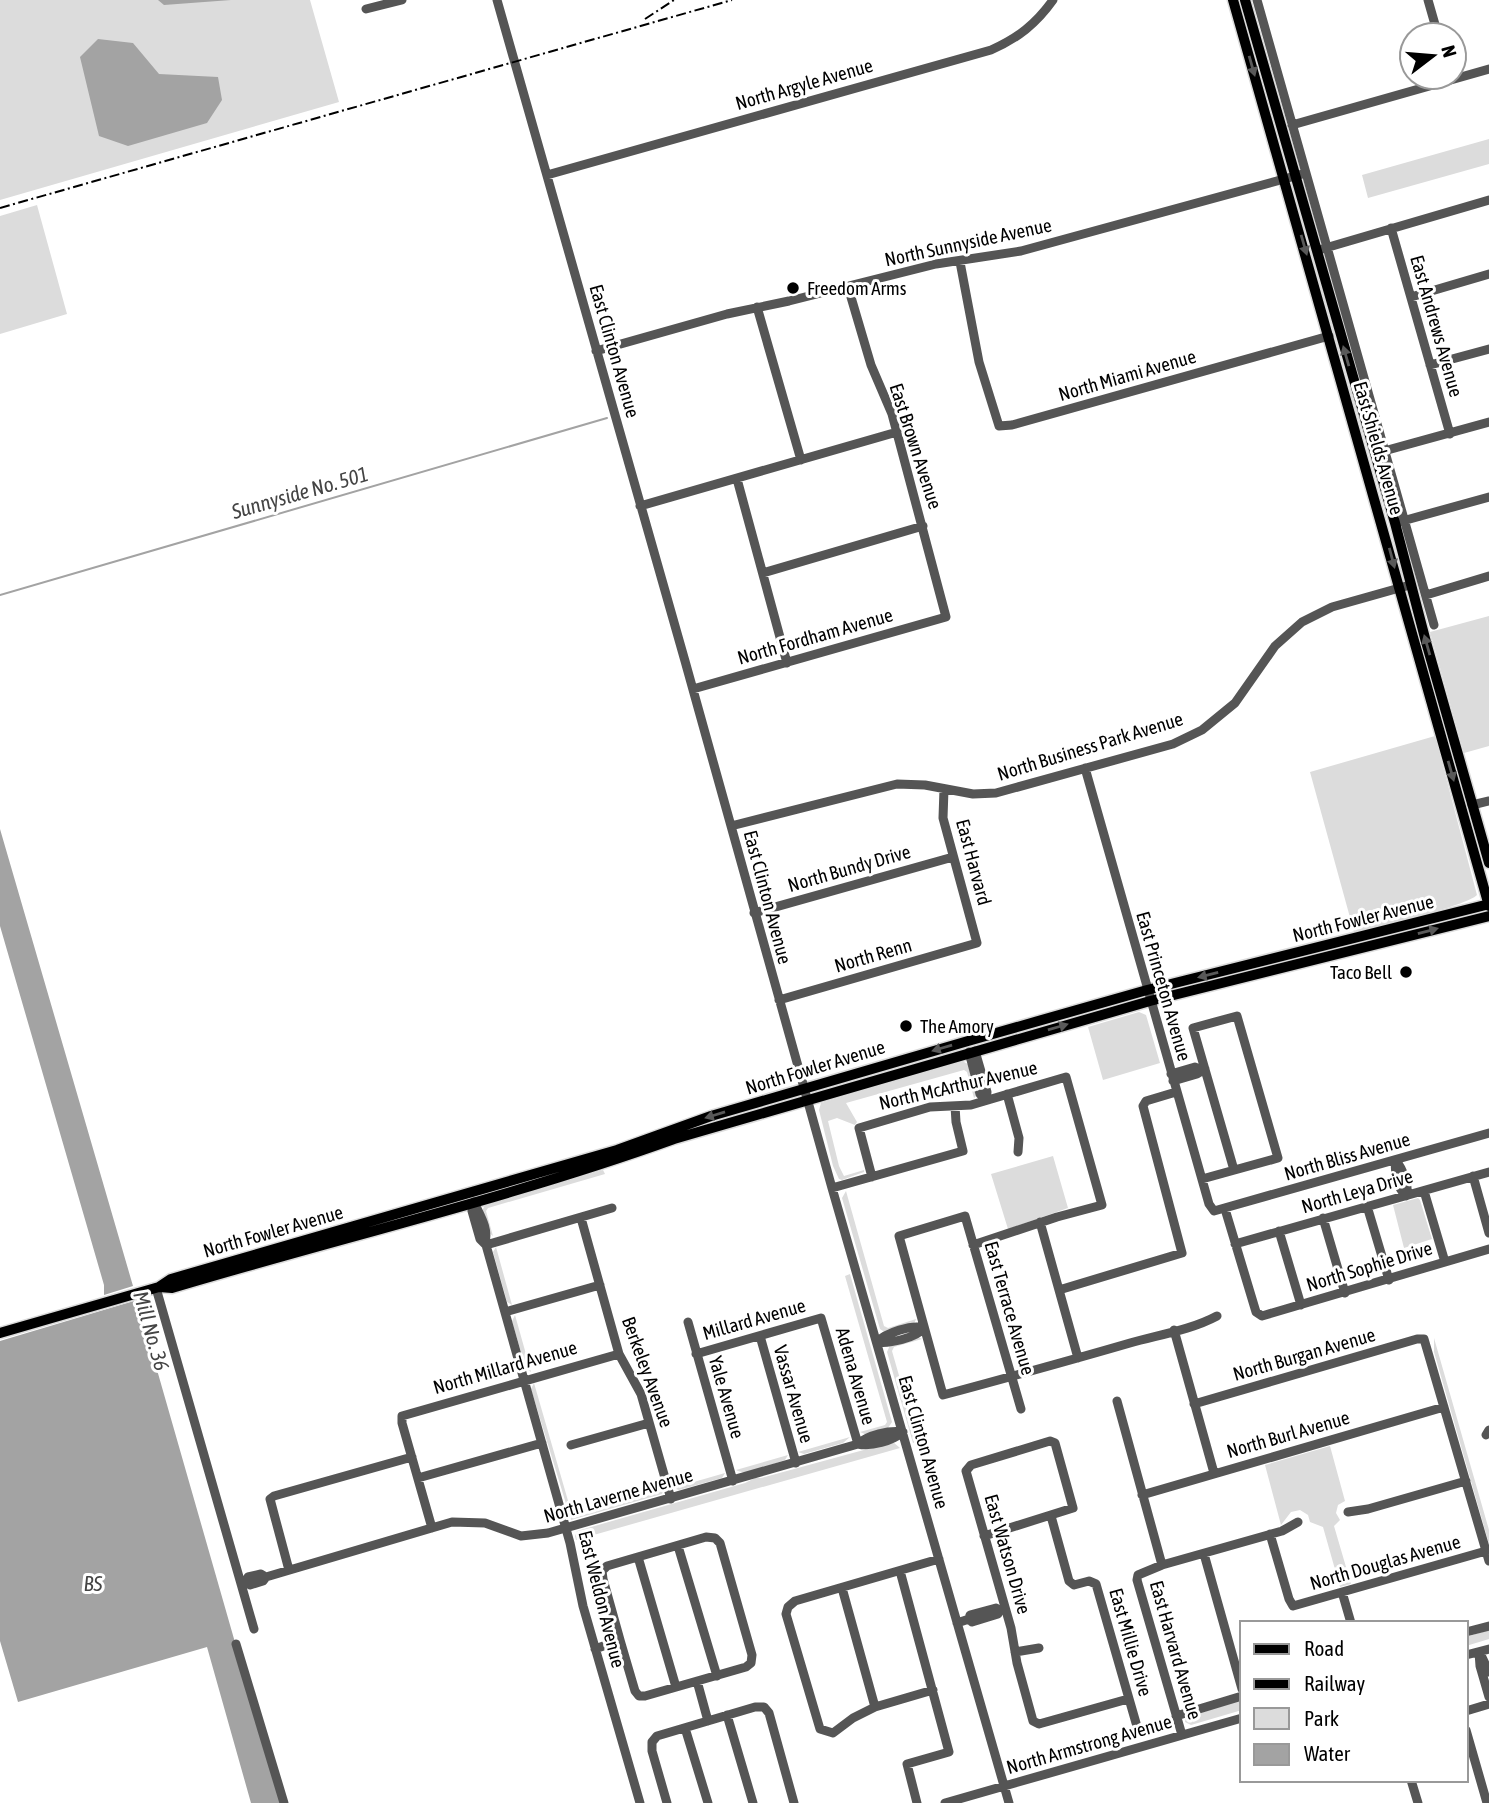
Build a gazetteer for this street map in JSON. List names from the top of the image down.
{
  "streets": {
    "main road": ["East Shields Avenue", "North Fowler Avenue"],
    "street": [
      "North Argyle Avenue",
      "North Sunnyside Avenue",
      "East Andrews Avenue",
      "East Clinton Avenue",
      "North Miami Avenue",
      "East Brown Avenue",
      "North Fordham Avenue",
      "North Business Park Avenue",
      "East Harvard",
      "North Bundy Drive",
      "North Renn",
      "East Princeton Avenue",
      "North McArthur Avenue",
      "North Bliss Avenue",
      "North Leya Drive",
      "North Sophie Drive",
      "East Terrace Avenue",
      "Millard Avenue",
      "North Burgan Avenue",
      "North Millard Avenue",
      "Berkeley Avenue",
      "Adena Avenue",
      "Vassar Avenue",
      "Yale Avenue",
      "North Burl Avenue",
      "North Laverne Avenue",
      "East Watson Drive",
      "North Douglas Avenue",
      "East Weldon Avenue",
      "East Millie Drive",
      "East Harvard Avenue",
      "North Armstrong Avenue"
    ]
  },
  "crossings": [
    ["North Argyle Avenue", "East Clinton Avenue"],
    ["North Sunnyside Avenue", "East Clinton Avenue"],
    ["North Sunnyside Avenue", "North Miami Avenue"],
    ["North Sunnyside Avenue", "East Brown Avenue"],
    ["North Sunnyside Avenue", "East Shields Avenue"],
    ["East Clinton Avenue", "North Fordham Avenue"],
    ["East Clinton Avenue", "North Business Park Avenue"],
    ["East Clinton Avenue", "North Bundy Drive"],
    ["East Clinton Avenue", "North Fowler Avenue"],
    ["East Clinton Avenue", "North Renn"],
    ["East Clinton Avenue", "North Laverne Avenue"],
    ["East Clinton Avenue", "North Armstrong Avenue"],
    ["North Miami Avenue", "East Shields Avenue"],
    ["East Brown Avenue", "North Fordham Avenue"],
    ["East Shields Avenue", "North Business Park Avenue"],
    ["East Shields Avenue", "North Fowler Avenue"],
    ["North Business Park Avenue", "East Harvard"],
    ["North Business Park Avenue", "East Princeton Avenue"],
    ["East Harvard", "North Bundy Drive"],
    ["East Harvard", "North Renn"],
    ["North Fowler Avenue", "East Princeton Avenue"],
    ["North Fowler Avenue", "East Weldon Avenue"],
    ["East Princeton Avenue", "North Bliss Avenue"],
    ["North Leya Drive", "North Sophie Drive"],
    ["Millard Avenue", "Adena Avenue"],
    ["Millard Avenue", "Vassar Avenue"],
    ["Millard Avenue", "Yale Avenue"],
    ["North Burgan Avenue", "North Burl Avenue"],
    ["North Millard Avenue", "Berkeley Avenue"],
    ["North Millard Avenue", "East Weldon Avenue"],
    ["Berkeley Avenue", "North Laverne Avenue"],
    ["Adena Avenue", "North Laverne Avenue"],
    ["Vassar Avenue", "North Laverne Avenue"],
    ["Yale Avenue", "North Laverne Avenue"],
    ["North Laverne Avenue", "East Weldon Avenue"],
    ["East Watson Drive", "East Millie Drive"],
    ["East Harvard Avenue", "North Armstrong Avenue"]
  ],
  "water": ["Sunnyside No. 501", "Mill No. 36", "BS"],
  "places": ["Freedom Arms", "Taco Bell", "The Amory"],
  "legend": [
    "Road",
    "Railway",
    "Park",
    "Water"
  ],
  "north": "right"
}
